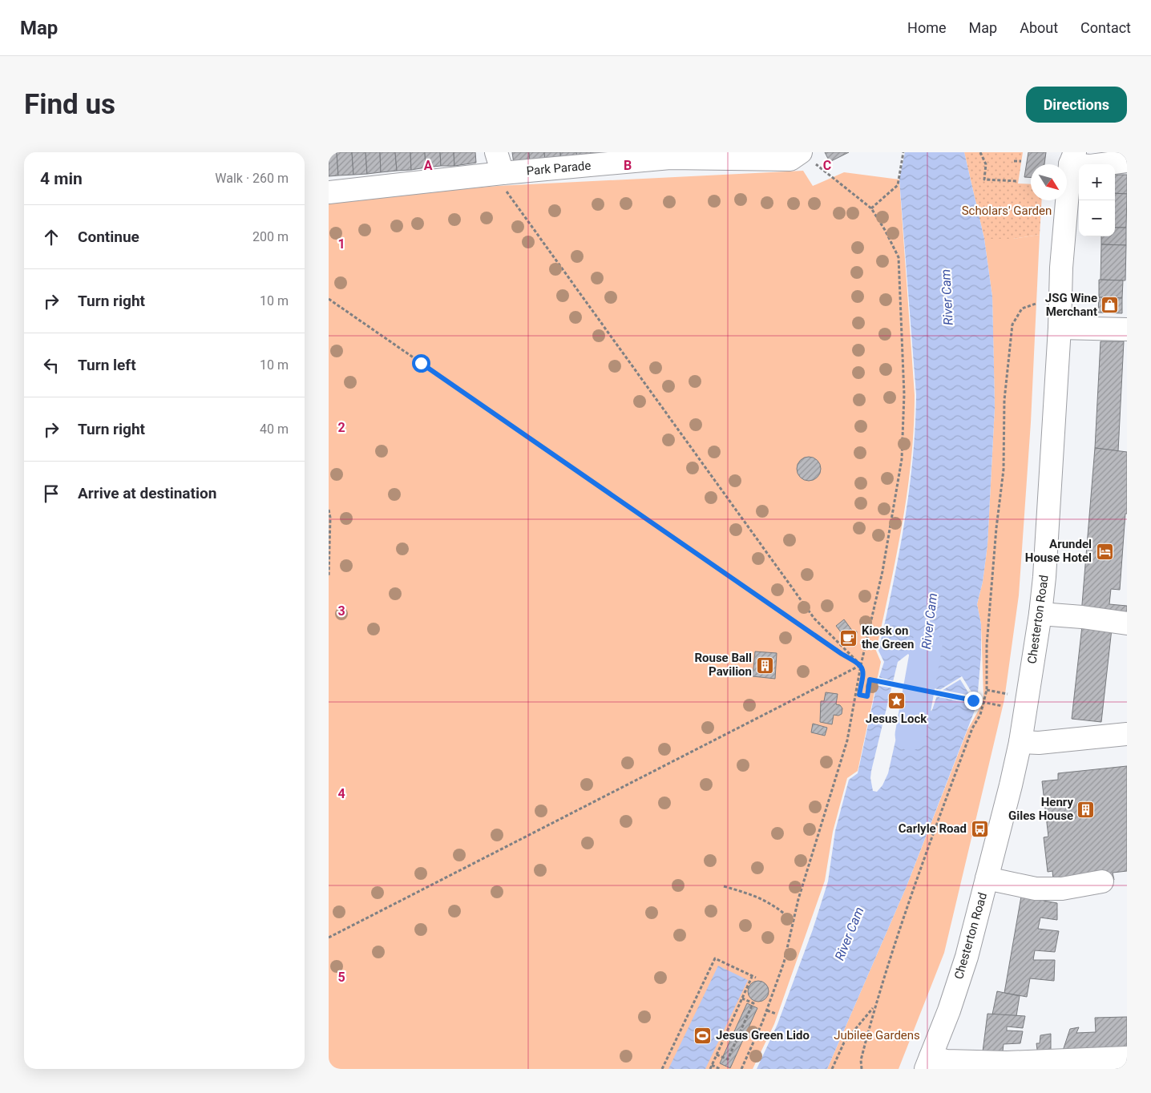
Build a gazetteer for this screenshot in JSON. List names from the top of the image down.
{
  "streets": {
    "street": ["Park Parade", "Chesterton Road"]
  },
  "water": ["River Cam"],
  "parks": ["Scholars' Garden", "Jubilee Gardens"],
  "places": {
    "shop": ["JSG Wine Merchant"],
    "hotel": ["Arundel House Hotel"],
    "cafe": ["Kiosk on the Green"],
    "building": ["Rouse Ball Pavilion", "Henry Giles House"],
    "place": ["Jesus Lock"],
    "bus stop": ["Carlyle Road"],
    "sports": ["Jesus Green Lido"]
  },
  "north": "bottom right",
  "page": {
    "header": "Map",
    "nav": [
      "Home",
      "Map",
      "About",
      "Contact"
    ],
    "buttons": "Directions",
    "title": "Find us",
    "heading": ["4 min", "Walk · 260 m"],
    "map_buttons": ["+", "−"],
    "list": [
      ["Continue", "200 m"],
      ["Turn right", "10 m"],
      ["Turn left", "10 m"],
      ["Turn right", "40 m"],
      "Arrive at destination"
    ]
  },
  "grid": {
    "columns": ["A", "B", "C"],
    "rows": [
      "1",
      "2",
      "3",
      "4",
      "5"
    ]
  }
}
